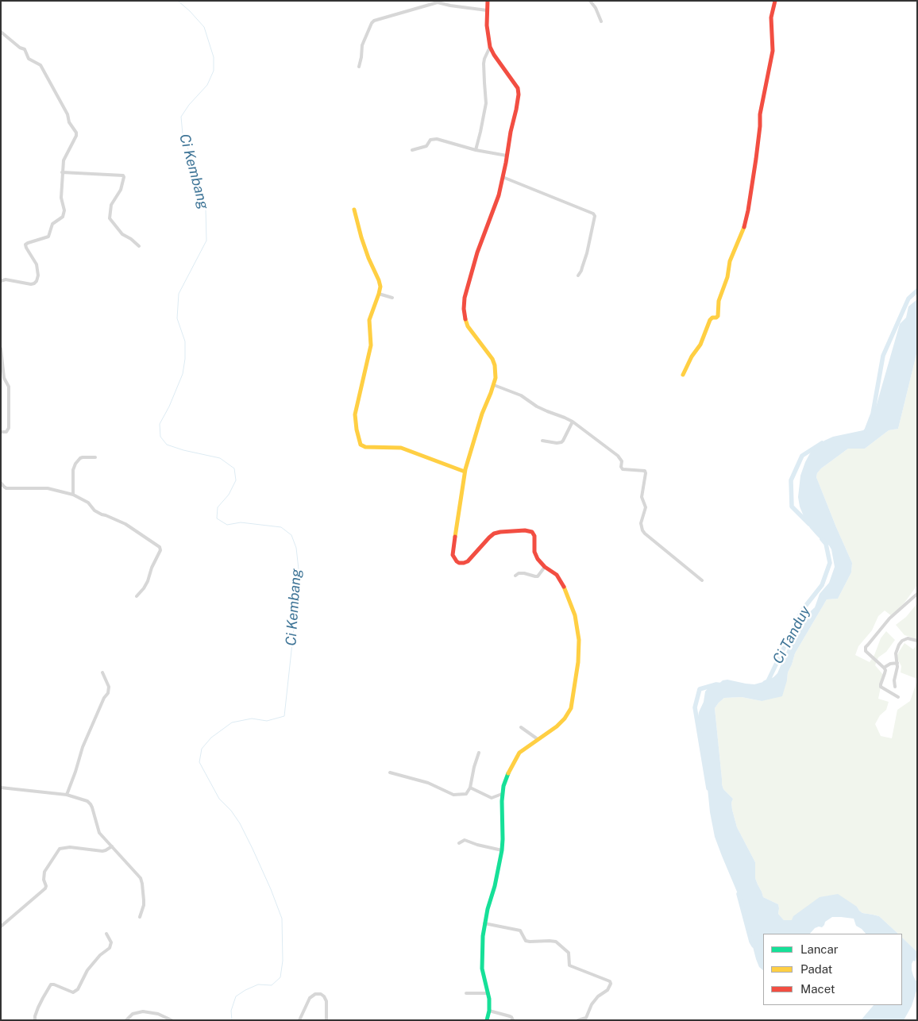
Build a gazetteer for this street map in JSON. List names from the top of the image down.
{
  "water": ["Ci Kembang", "Ci Tanduy"],
  "legend": ["Lancar", "Padat", "Macet"]
}
